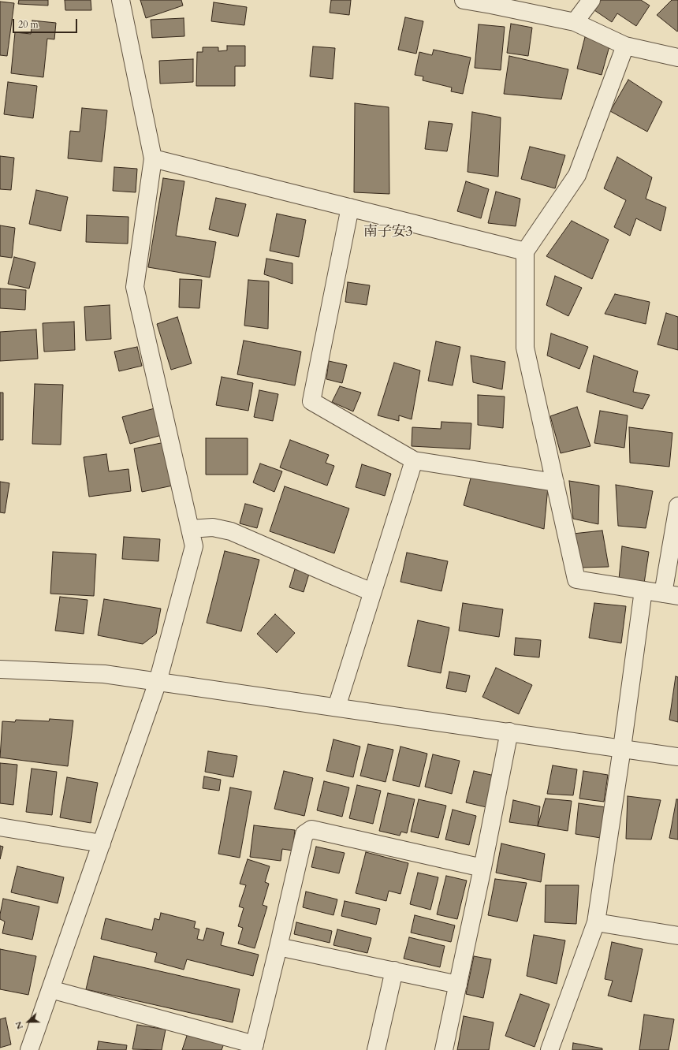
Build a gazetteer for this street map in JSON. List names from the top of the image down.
{
  "districts": ["南子安3"],
  "scale_bar": "20 m",
  "north": "left"
}
